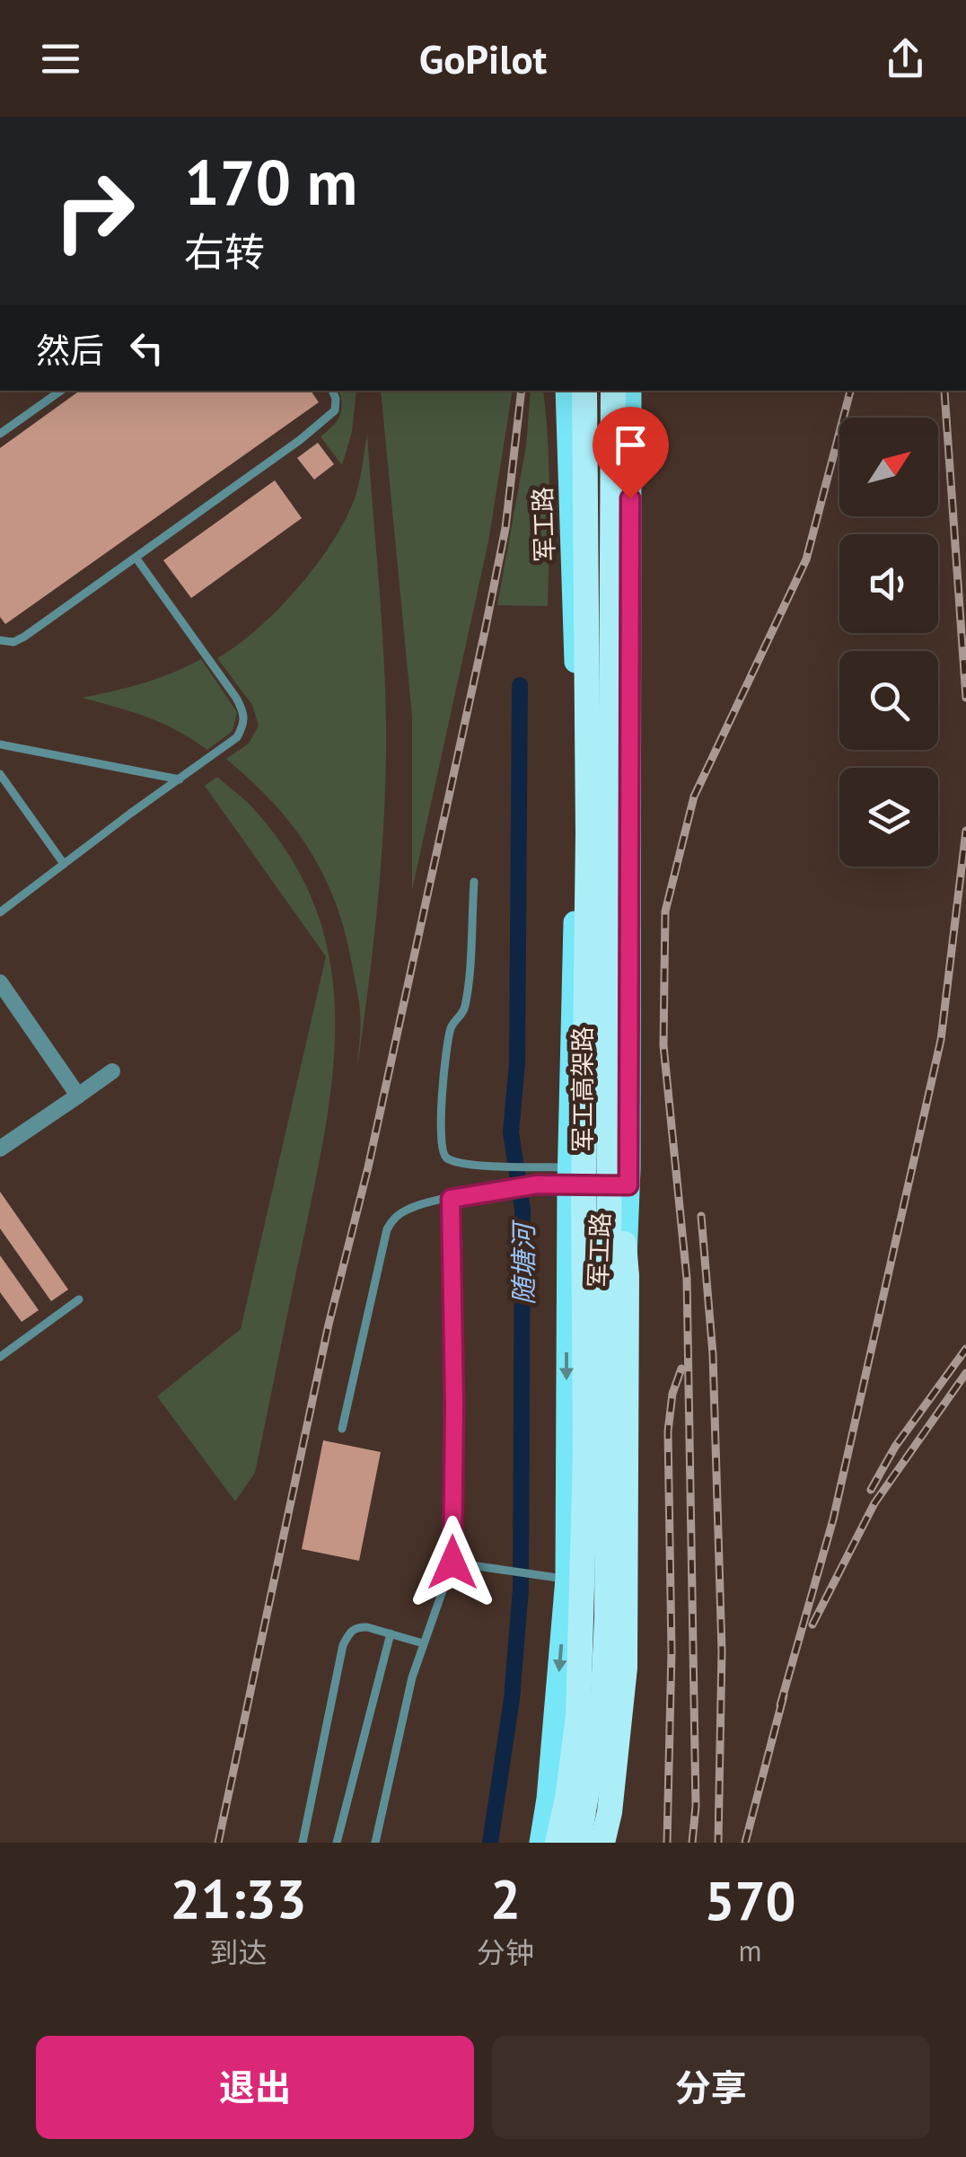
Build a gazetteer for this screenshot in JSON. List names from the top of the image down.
{
  "streets": {
    "highway": ["军工高架路"],
    "main road": ["军工路"]
  },
  "water": ["随塘河"],
  "north": "top right",
  "page": {
    "header": "GoPilot",
    "turn": ["170 m", "右转"],
    "then": "然后",
    "eta": [
      "21:33",
      "到达",
      "2",
      "分钟",
      "570",
      "m"
    ],
    "buttons": ["退出", "分享"]
  }
}
